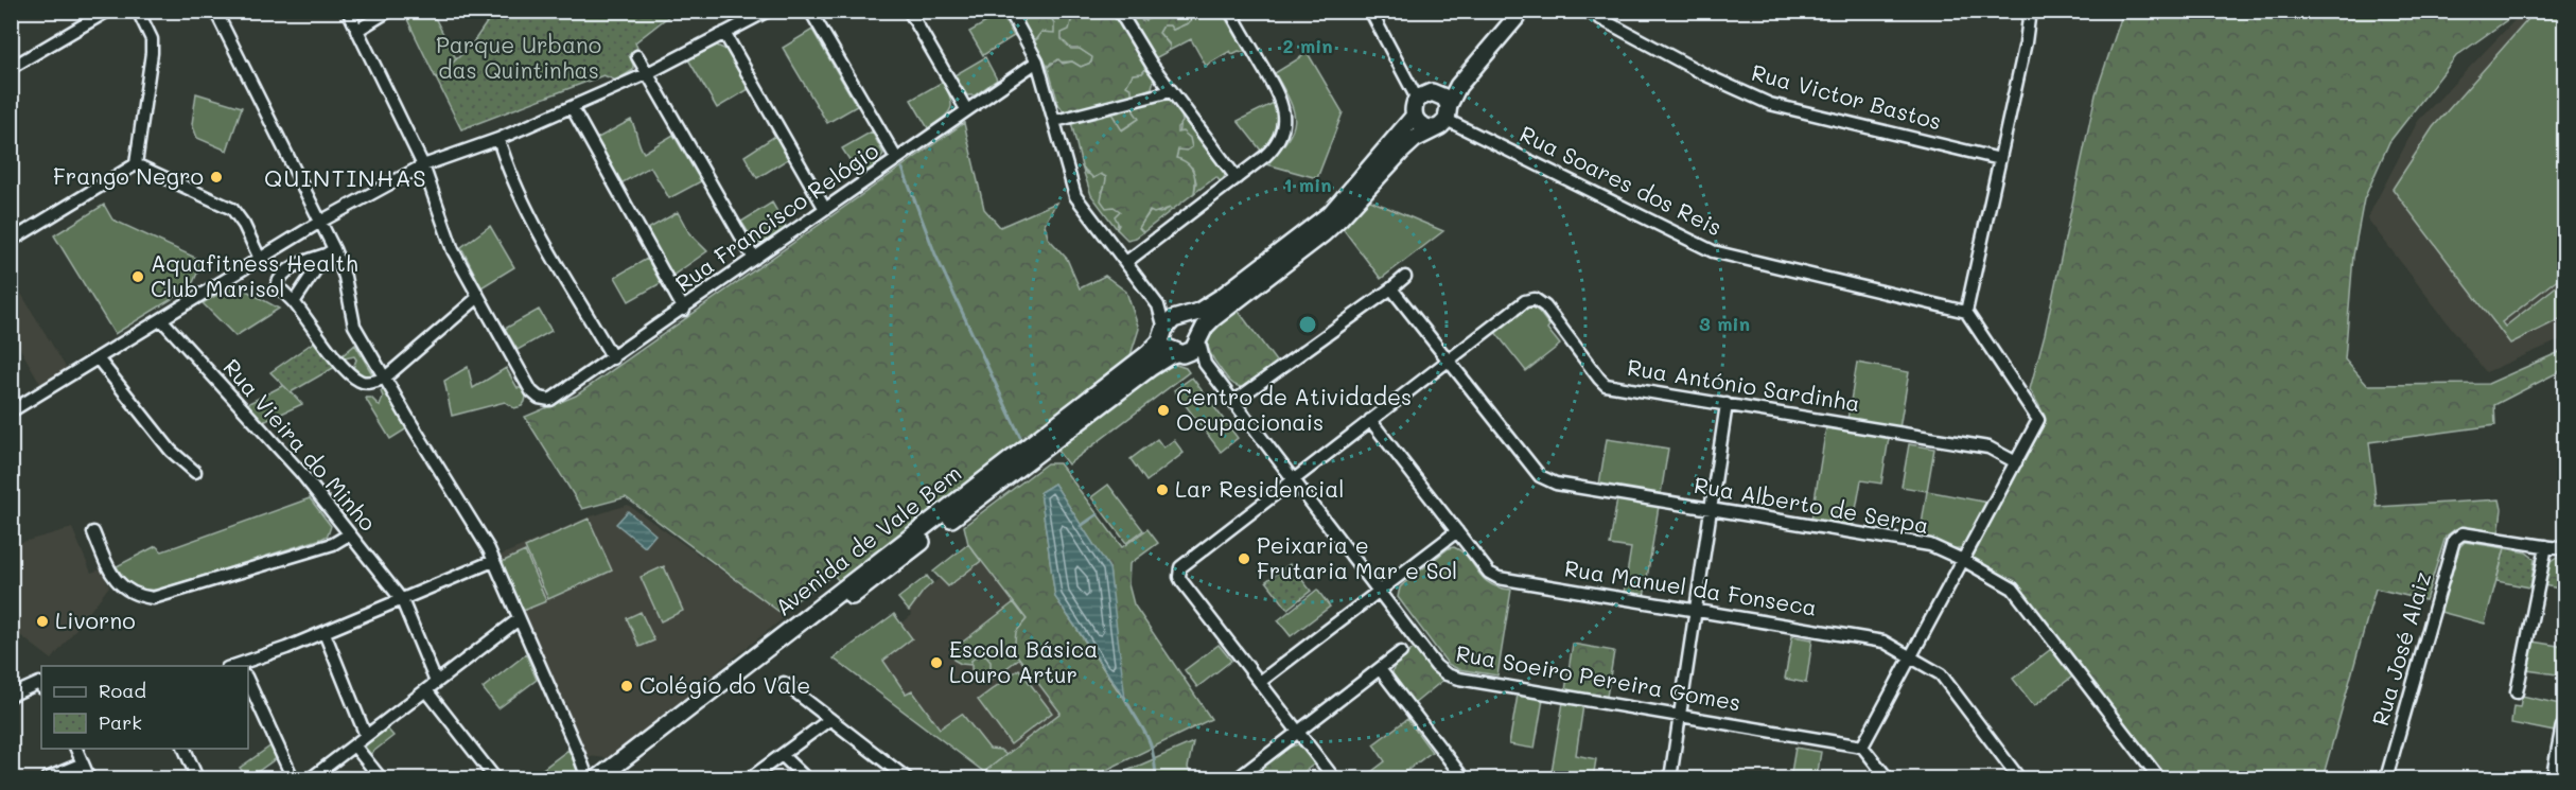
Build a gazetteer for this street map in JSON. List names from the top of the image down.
{
  "streets": {
    "main road": ["Avenida de Vale Bem"],
    "street": [
      "Rua Victor Bastos",
      "Rua Soares dos Reis",
      "Rua Francisco Relógio",
      "Rua António Sardinha",
      "Rua Vieira do Minho",
      "Rua Alberto de Serpa",
      "Rua Manuel da Fonseca",
      "Rua José Alaiz",
      "Rua Soeiro Pereira Gomes"
    ]
  },
  "crossings": [
    ["Rua Soares dos Reis", "Avenida de Vale Bem"],
    ["Rua António Sardinha", "Rua Alberto de Serpa"],
    ["Rua António Sardinha", "Rua Manuel da Fonseca"],
    ["Rua António Sardinha", "Rua Soeiro Pereira Gomes"],
    ["Avenida de Vale Bem", "Rua Soeiro Pereira Gomes"]
  ],
  "districts": ["QUINTINHAS"],
  "parks": ["Parque Urbano das Quintinhas"],
  "places": [
    "Frango Negro",
    "Aquafitness Health Club Marisol",
    "Centro de Atividades Ocupacionais",
    "Lar Residencial",
    "Peixaria e Frutaria Mar e Sol",
    "Livorno",
    "Escola Básica Louro Artur",
    "Colégio do Vale"
  ],
  "legend": ["Road", "Park"],
  "rings": ["2 min", "1 min", "3 min"]
}
